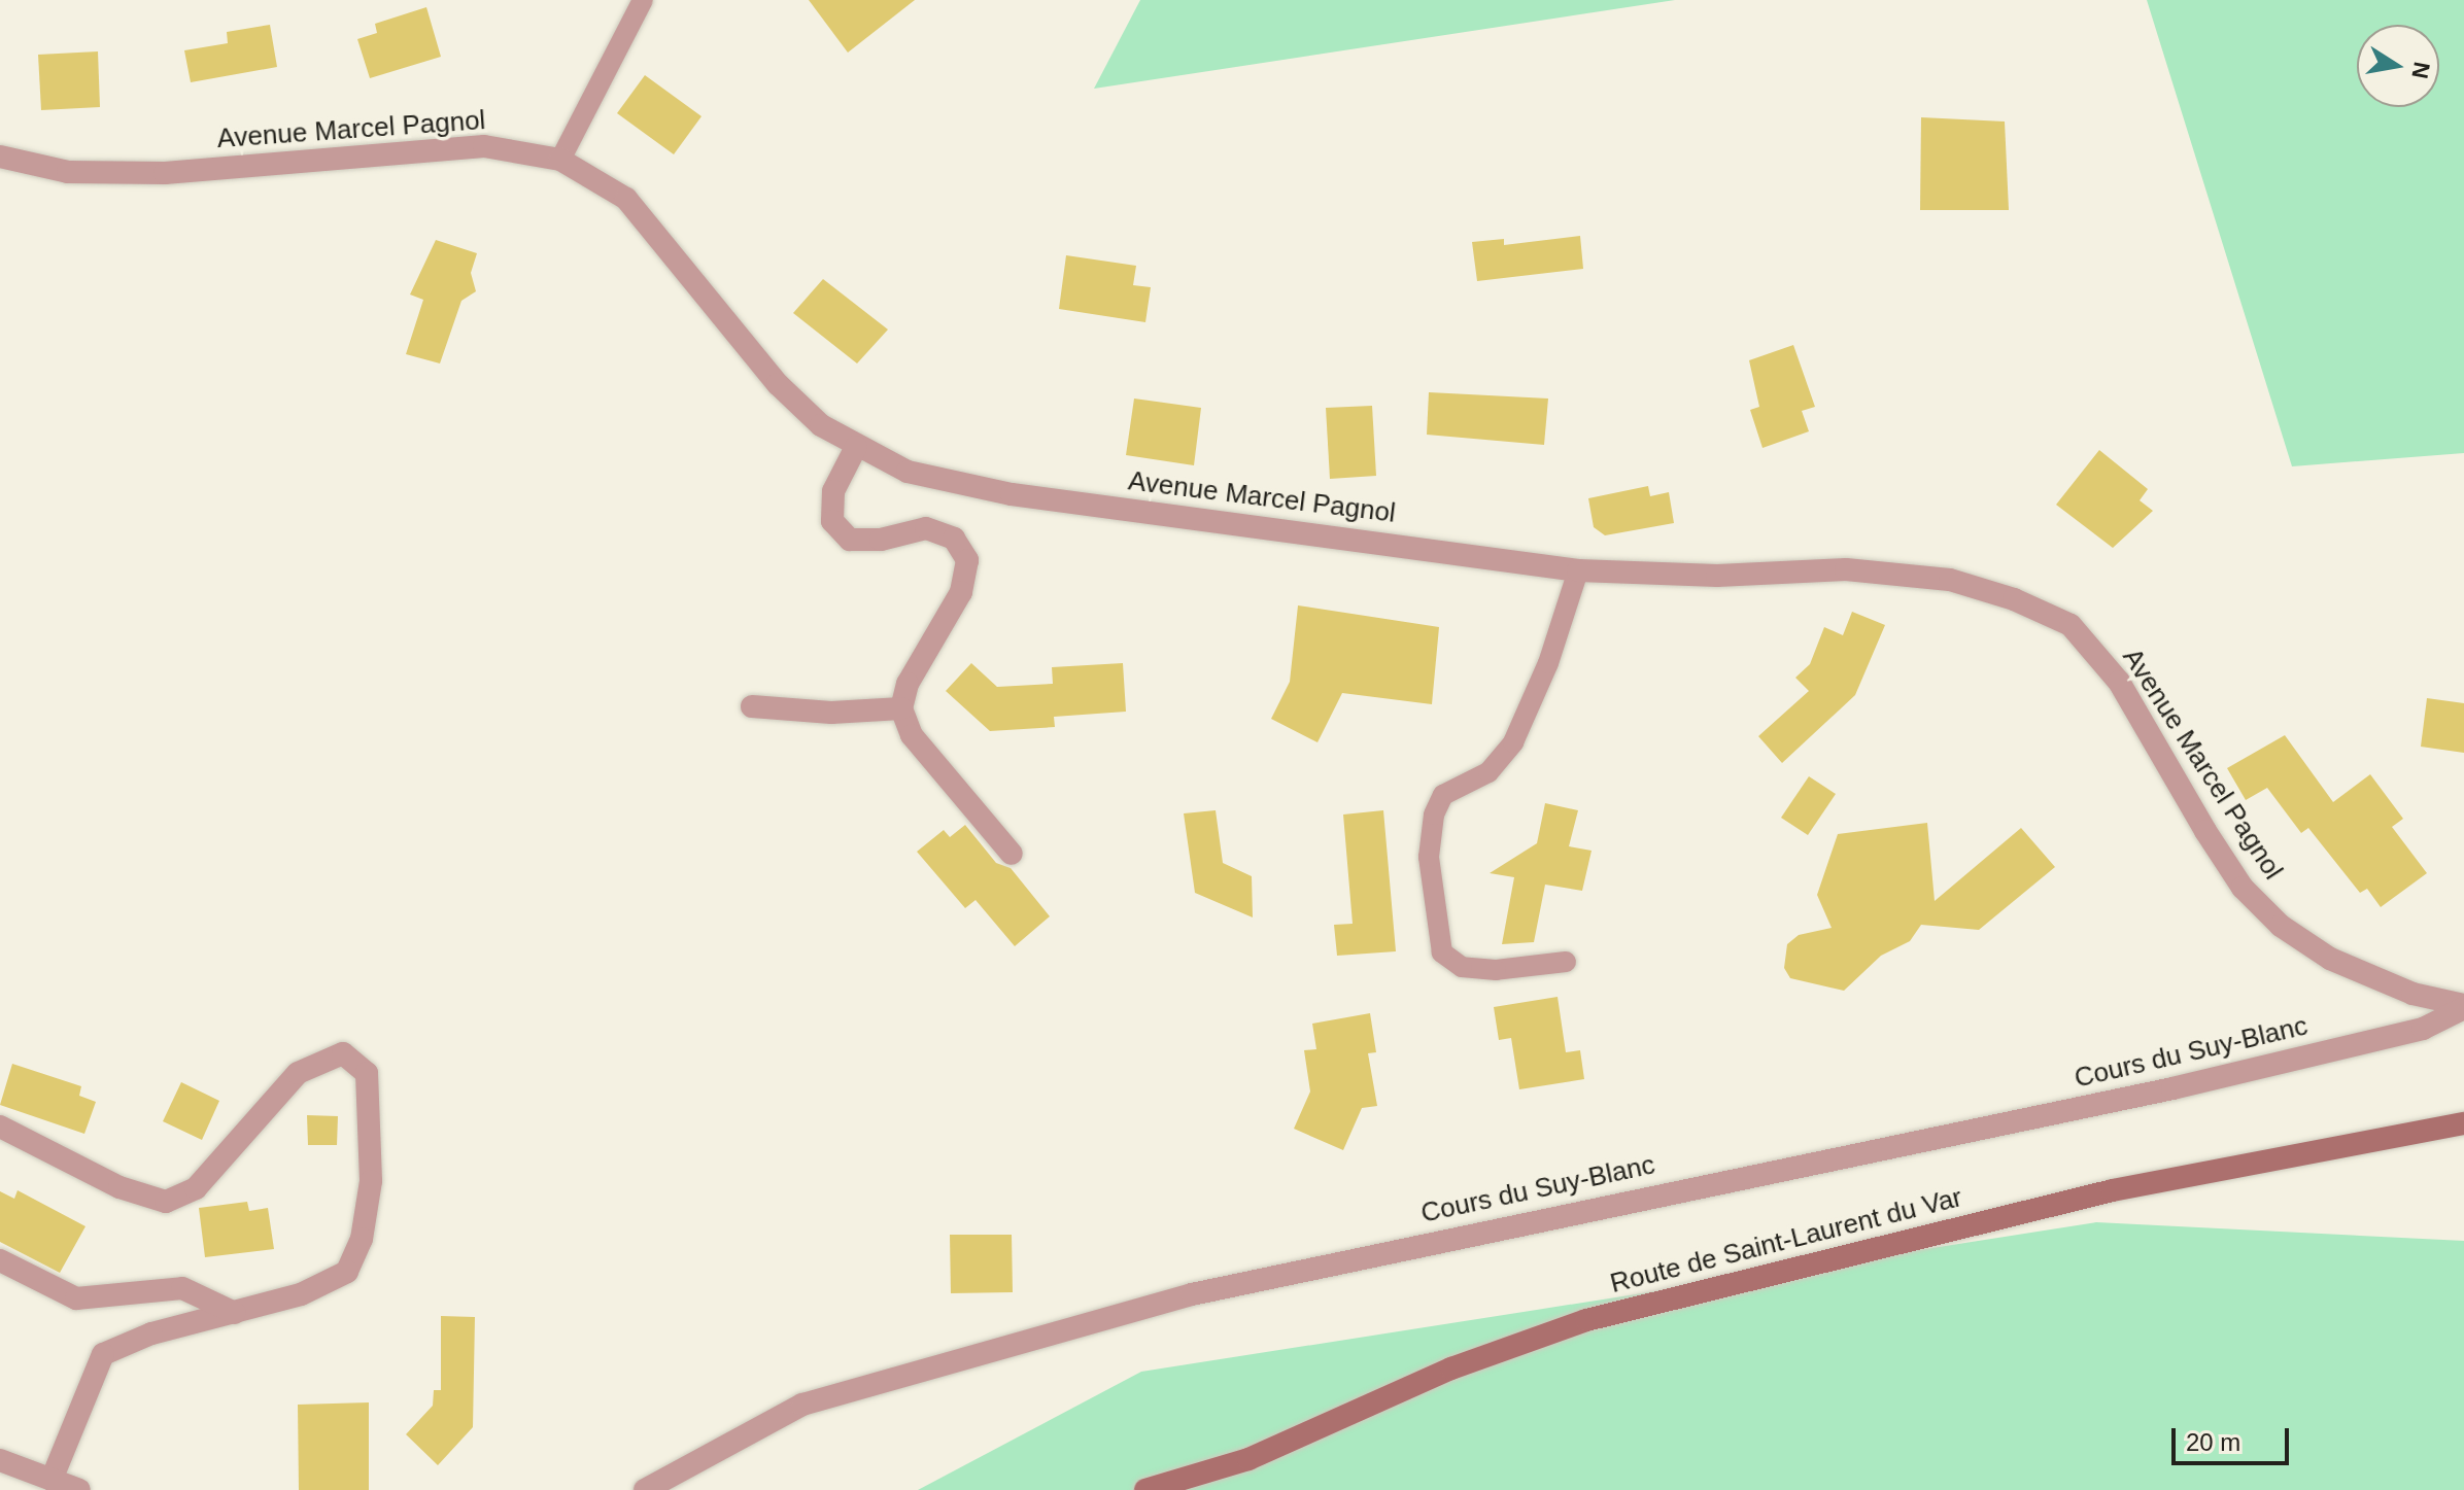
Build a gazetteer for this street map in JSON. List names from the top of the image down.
{
  "streets": {
    "main road": ["Route de Saint-Laurent du Var"],
    "street": ["Avenue Marcel Pagnol", "Cours du Suy-Blanc"]
  },
  "crossings": [
    ["Avenue Marcel Pagnol", "Cours du Suy-Blanc"]
  ],
  "scale_bar": "20 m",
  "north": "right"
}
